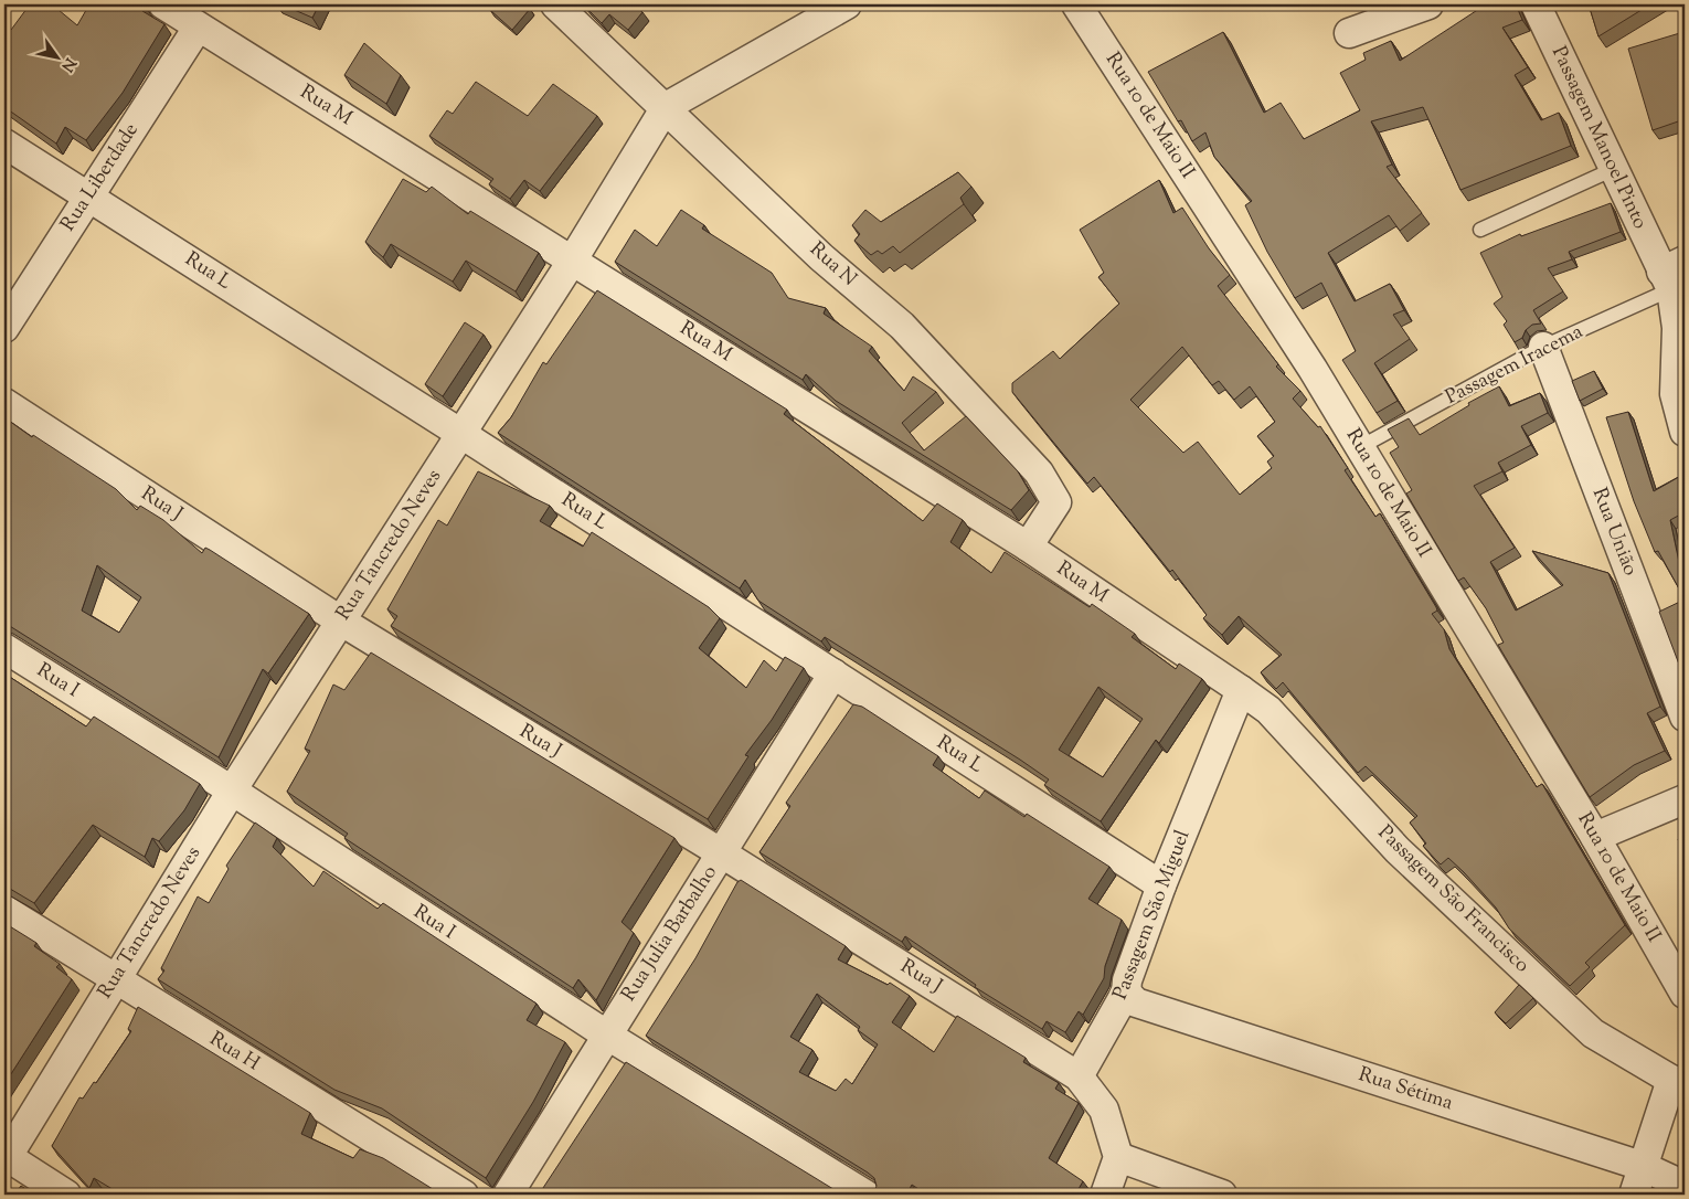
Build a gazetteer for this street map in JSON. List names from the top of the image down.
{
  "streets": {
    "street": [
      "Rua M",
      "Rua 10 de Maio II",
      "Passagem Manoel Pinto",
      "Rua Liberdade",
      "Rua N",
      "Rua L",
      "Rua J",
      "Rua União",
      "Rua Tancredo Neves",
      "Rua I",
      "Passagem São Francisco",
      "Passagem São Miguel",
      "Rua Julia Barbalho",
      "Rua H",
      "Rua Sétima"
    ],
    "lane": ["Passagem Iracema"]
  },
  "crossings": [
    ["Rua M", "Rua Liberdade"],
    ["Rua M", "Rua N"],
    ["Rua M", "Rua Tancredo Neves"],
    ["Rua M", "Passagem São Francisco"],
    ["Rua M", "Passagem São Miguel"],
    ["Rua 10 de Maio II", "Passagem Iracema"],
    ["Passagem Manoel Pinto", "Passagem Iracema"],
    ["Rua Liberdade", "Rua L"],
    ["Rua N", "Rua Tancredo Neves"],
    ["Rua L", "Rua Tancredo Neves"],
    ["Rua L", "Passagem São Miguel"],
    ["Rua L", "Rua Julia Barbalho"],
    ["Passagem Iracema", "Rua União"],
    ["Rua J", "Rua Tancredo Neves"],
    ["Rua J", "Passagem São Miguel"],
    ["Rua J", "Rua Julia Barbalho"],
    ["Rua Tancredo Neves", "Rua I"],
    ["Rua Tancredo Neves", "Rua H"],
    ["Rua I", "Rua Julia Barbalho"],
    ["Passagem São Francisco", "Passagem São Miguel"],
    ["Passagem São Miguel", "Rua Sétima"]
  ],
  "north": "bottom right"
}
